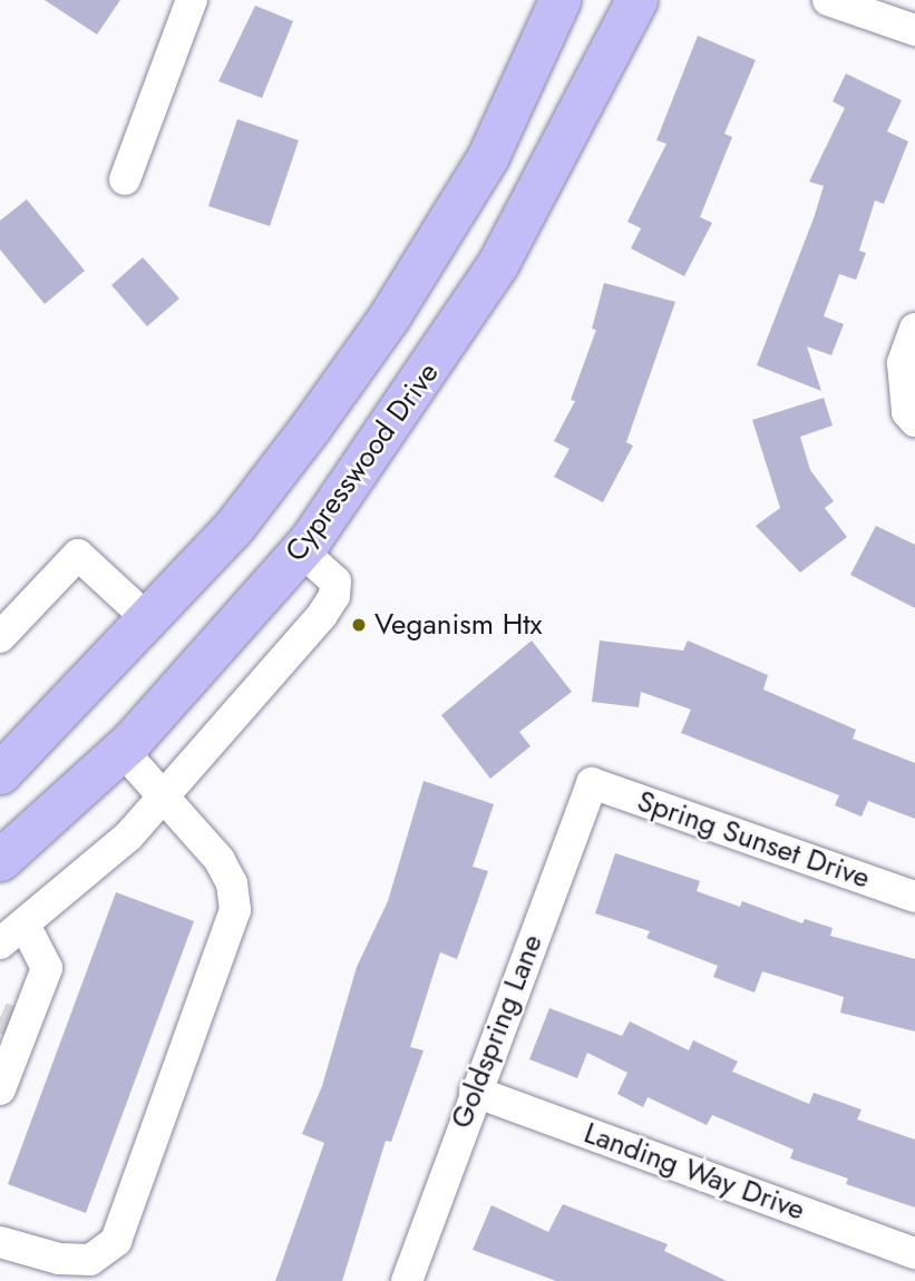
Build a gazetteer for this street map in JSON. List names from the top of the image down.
{
  "streets": {
    "main road": ["Cypresswood Drive"],
    "street": ["Spring Sunset Drive", "Goldspring Lane", "Landing Way Drive"]
  },
  "crossings": [
    ["Spring Sunset Drive", "Goldspring Lane"],
    ["Goldspring Lane", "Landing Way Drive"]
  ],
  "places": ["Veganism Htx"]
}
